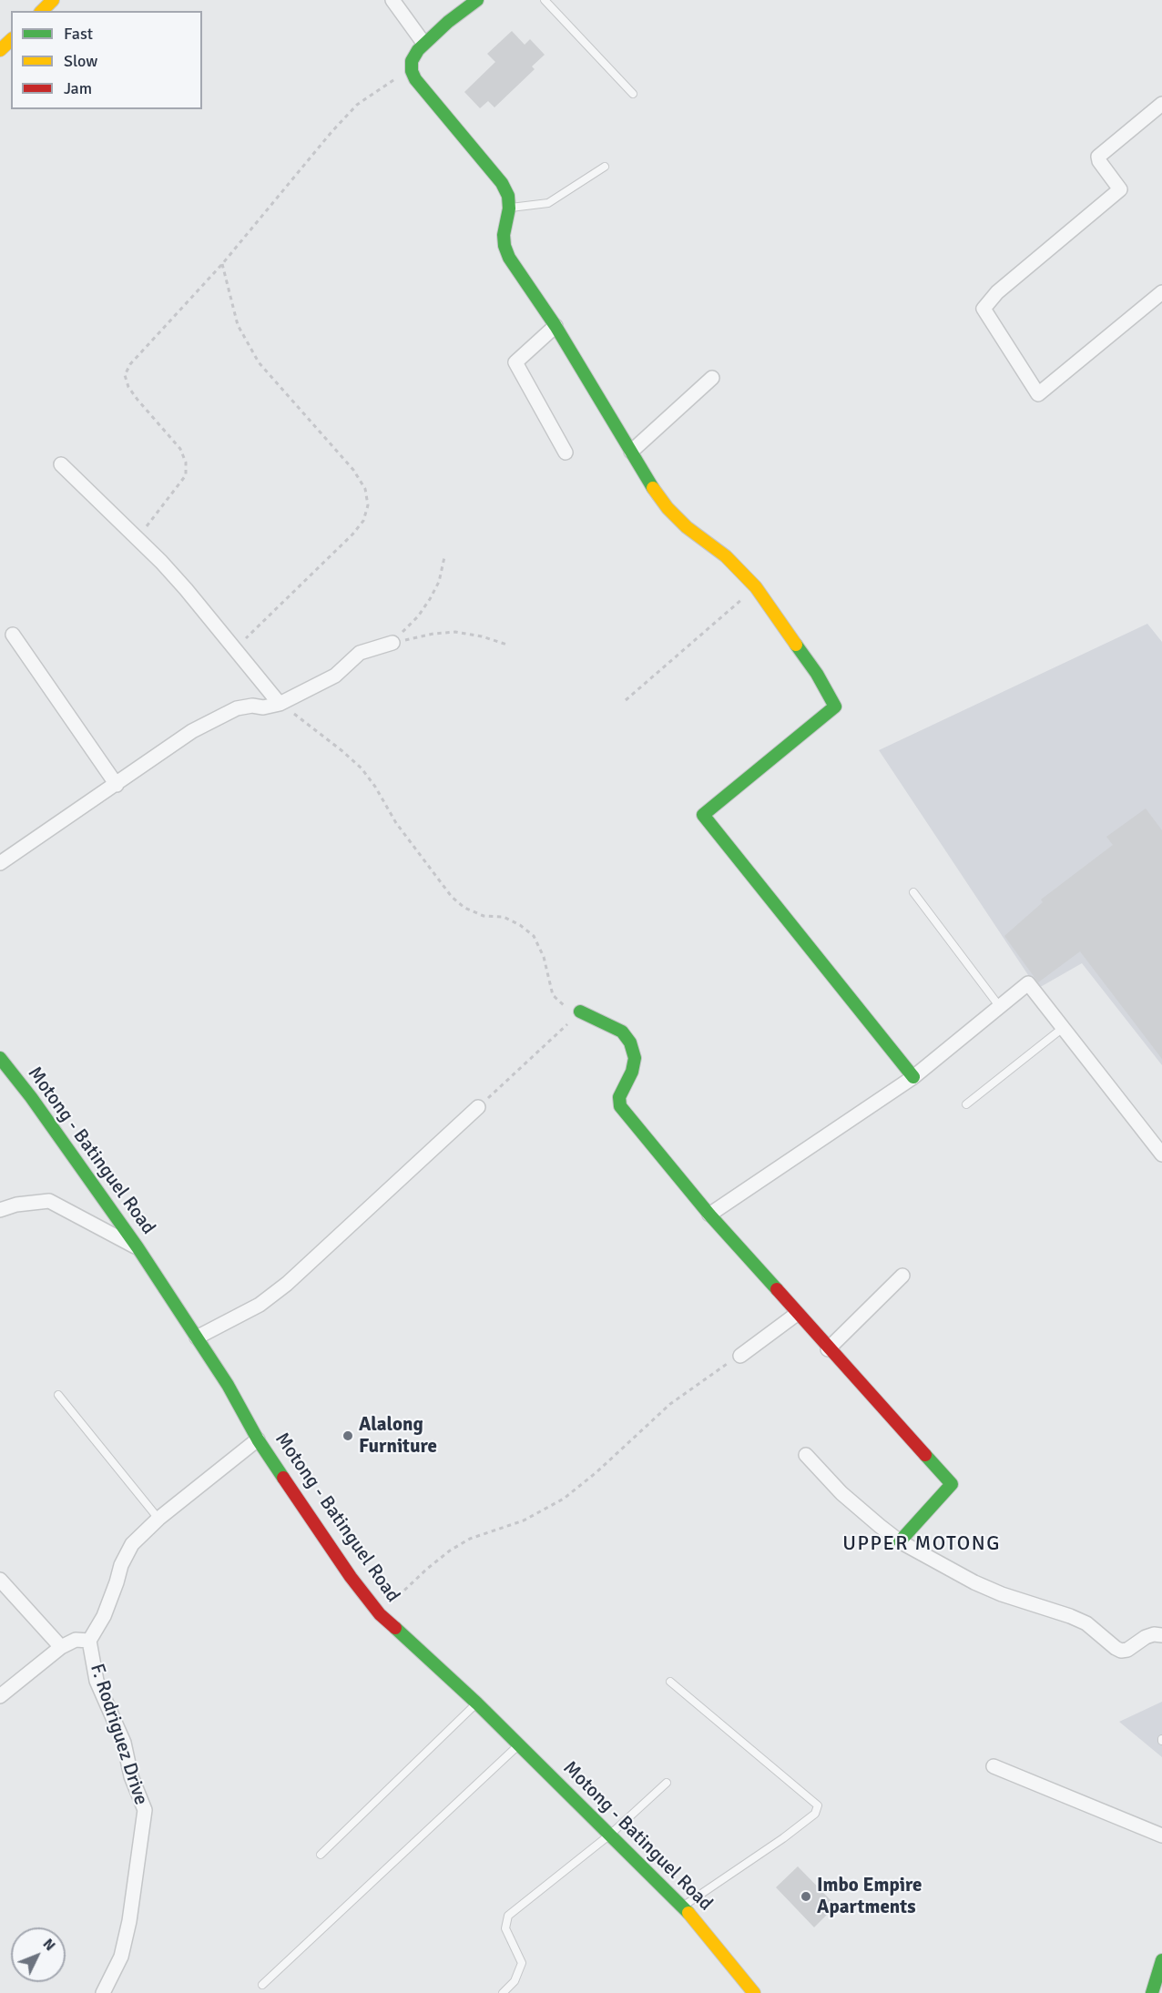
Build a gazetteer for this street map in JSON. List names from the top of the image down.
{
  "streets": {
    "street": ["Motong - Batinguel Road", "F. Rodriguez Drive"]
  },
  "crossings": [
    ["Motong - Batinguel Road", "F. Rodriguez Drive"]
  ],
  "districts": ["UPPER MOTONG"],
  "places": ["Alalong Furniture", "Imbo Empire Apartments"],
  "legend": ["Fast", "Slow", "Jam"],
  "north": "top right"
}
